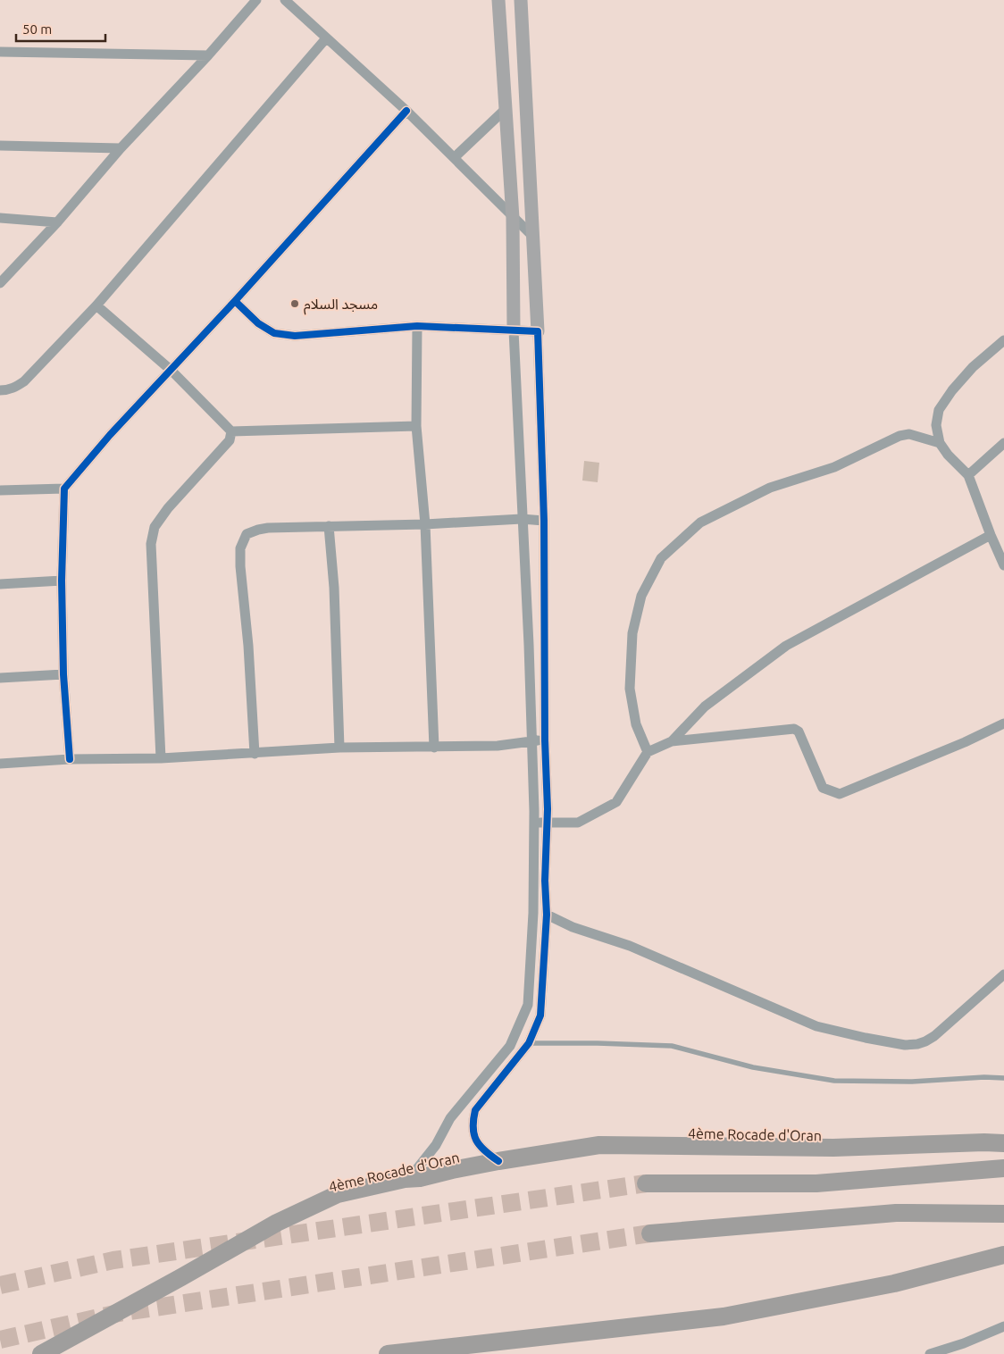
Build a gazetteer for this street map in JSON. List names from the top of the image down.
{
  "streets": {
    "highway": ["4ème Rocade d'Oran"]
  },
  "places": ["مسجد السلام"],
  "scale_bar": "50 m"
}
